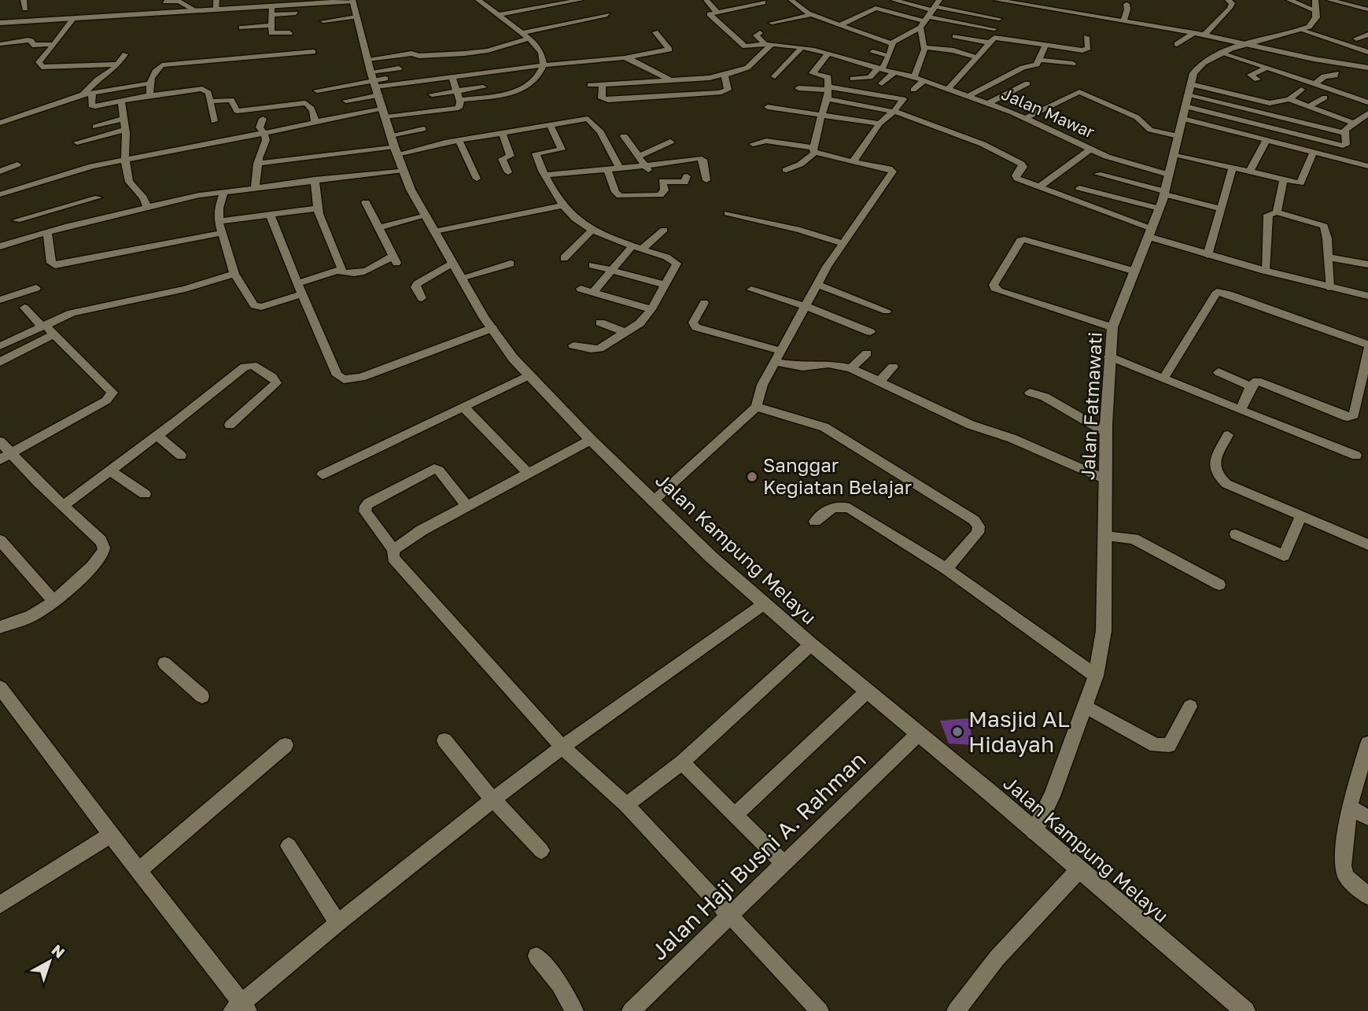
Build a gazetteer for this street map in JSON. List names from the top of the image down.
{
  "streets": {
    "street": [
      "Jalan Mawar",
      "Jalan Fatmawati",
      "Jalan Kampung Melayu",
      "Jalan Haji Busni A. Rahman"
    ]
  },
  "crossings": [
    ["Jalan Mawar", "Jalan Fatmawati"],
    ["Jalan Fatmawati", "Jalan Kampung Melayu"],
    ["Jalan Kampung Melayu", "Jalan Haji Busni A. Rahman"]
  ],
  "places": ["Sanggar Kegiatan Belajar", "Masjid AL Hidayah"],
  "north": "top right"
}
